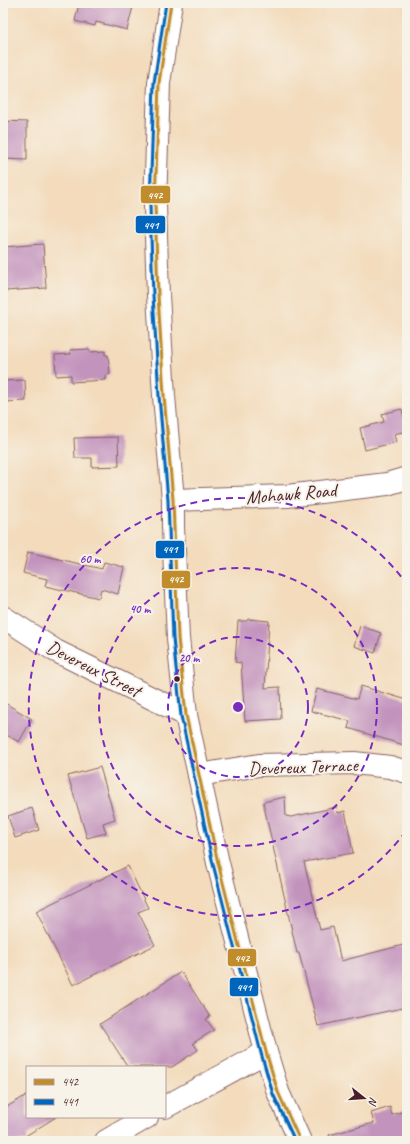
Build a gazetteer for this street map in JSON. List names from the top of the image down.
{
  "streets": {
    "main road": ["Mohawk Road", "Devereux Street", "Devereux Terrace"]
  },
  "lines": ["transit line 442", "transit line 441"],
  "legend": ["442", "441"],
  "north": "right",
  "rings": ["60 m", "40 m", "20 m"]
}
